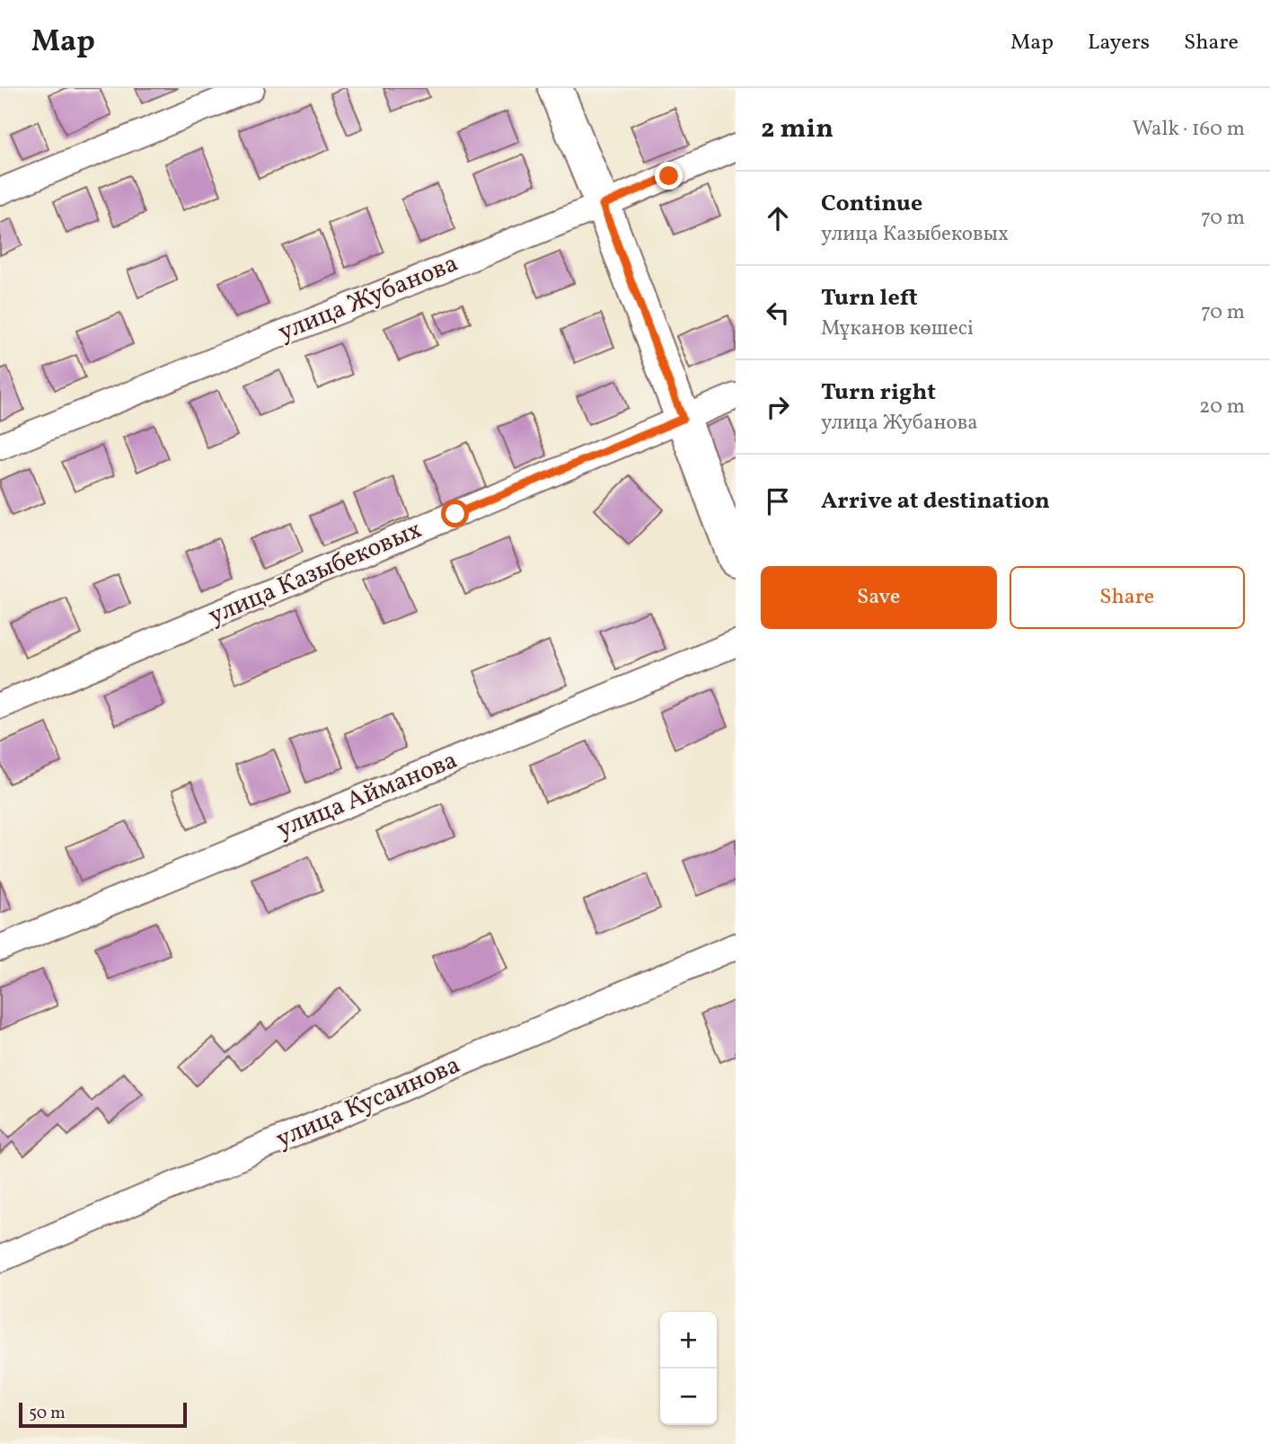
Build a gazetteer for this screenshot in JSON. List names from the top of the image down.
{
  "streets": {
    "street": [
      "улица Жубанова",
      "улица Казыбековых",
      "улица Айманова",
      "улица Кусаинова"
    ]
  },
  "scale_bar": "50 m",
  "page": {
    "header": "Map",
    "nav": ["Map", "Layers", "Share"],
    "heading": ["2 min", "Walk · 160 m"],
    "list": [
      ["Continue", "улица Казыбековых", "70 m"],
      ["Turn left", "Мұканов көшесі", "70 m"],
      ["Turn right", "улица Жубанова", "20 m"],
      "Arrive at destination"
    ],
    "buttons": ["Save", "Share"],
    "map_buttons": ["+", "−"],
    "scale": "50 m"
  }
}
